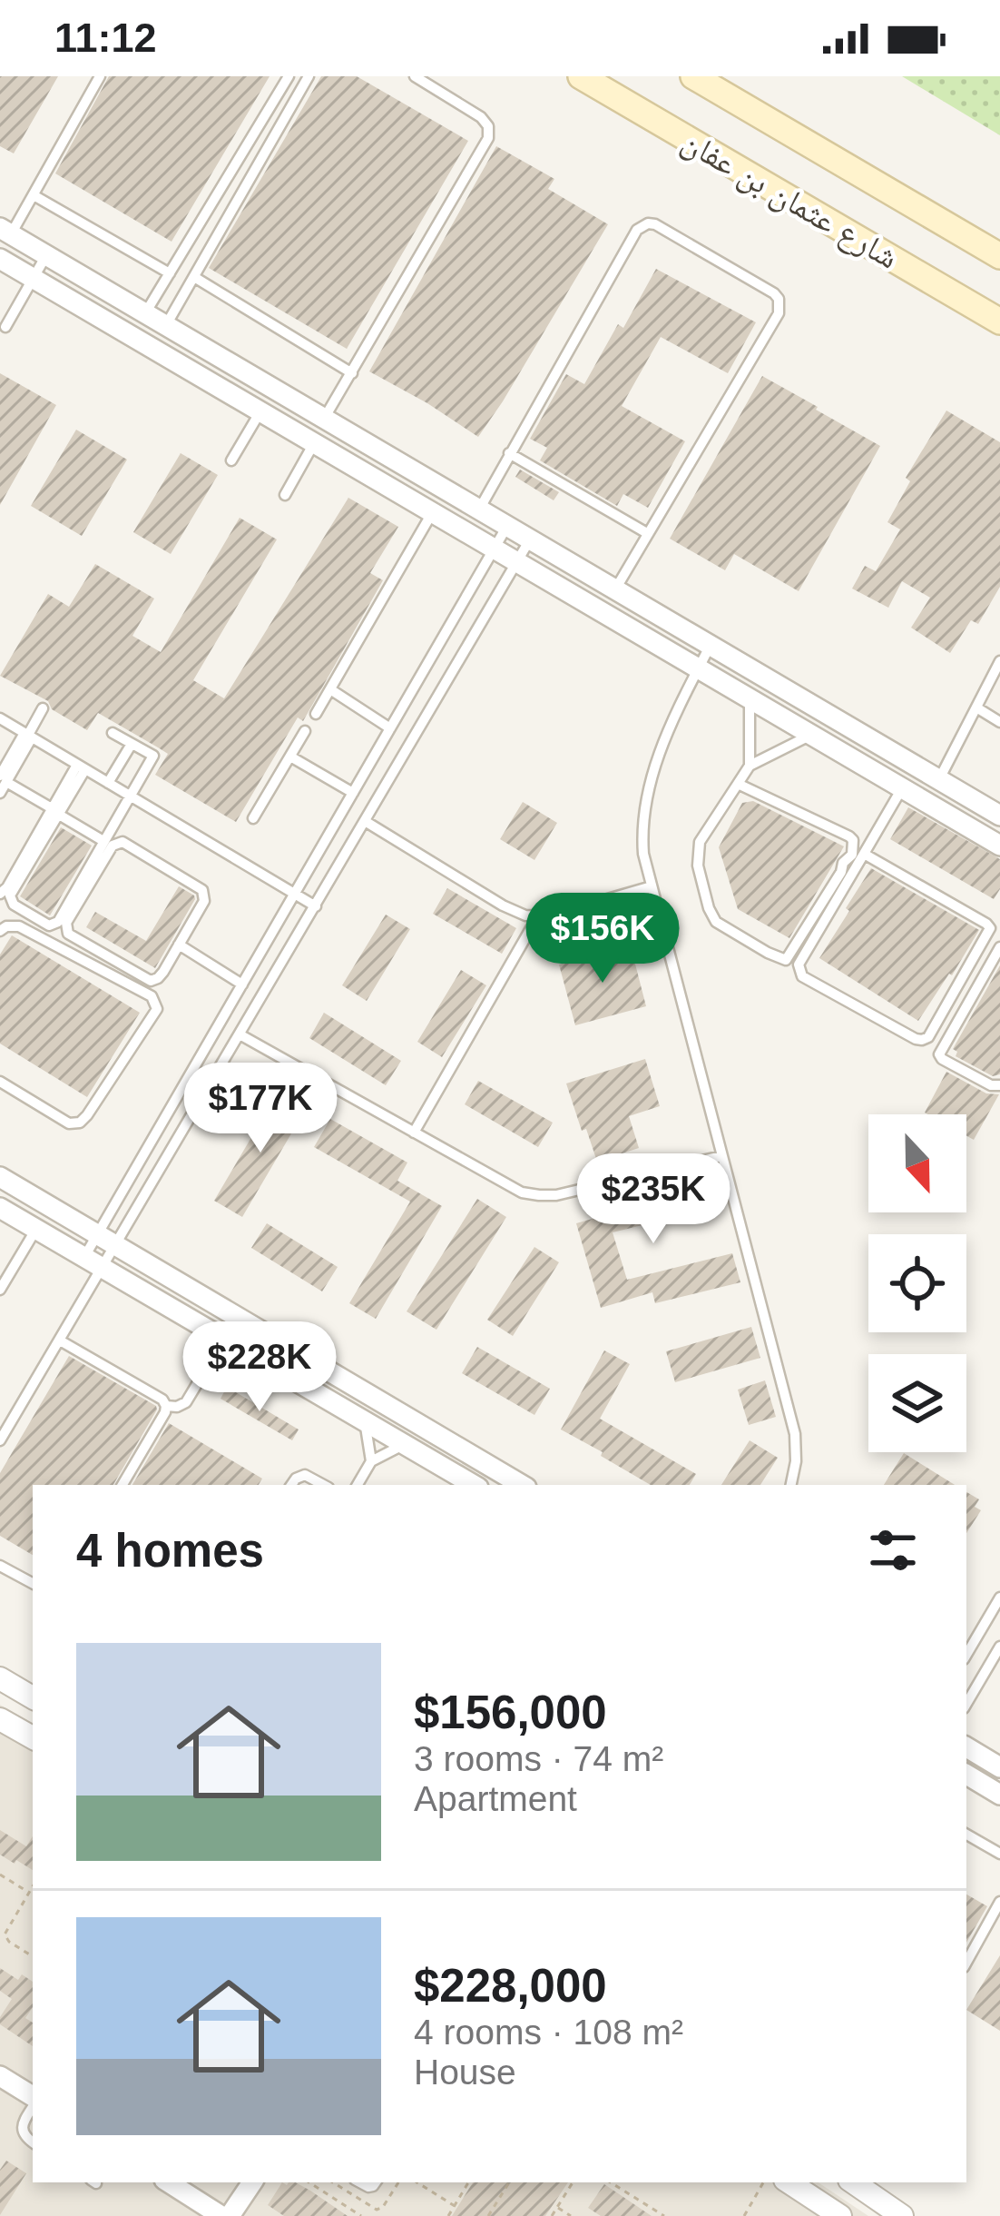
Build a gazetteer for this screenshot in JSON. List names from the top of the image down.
{
  "streets": {
    "main road": ["شارع عثمان بن عفان"]
  },
  "north": "bottom",
  "page": {
    "status": "11:12",
    "price": [
      "$156K",
      "$177K",
      "$235K",
      "$228K"
    ],
    "heading": "4 homes",
    "list": [
      {
        "name": "$156,000",
        "note": "3 rooms · 74 m² · Apartment"
      },
      {
        "name": "$228,000",
        "note": "4 rooms · 108 m² · House"
      }
    ]
  }
}
